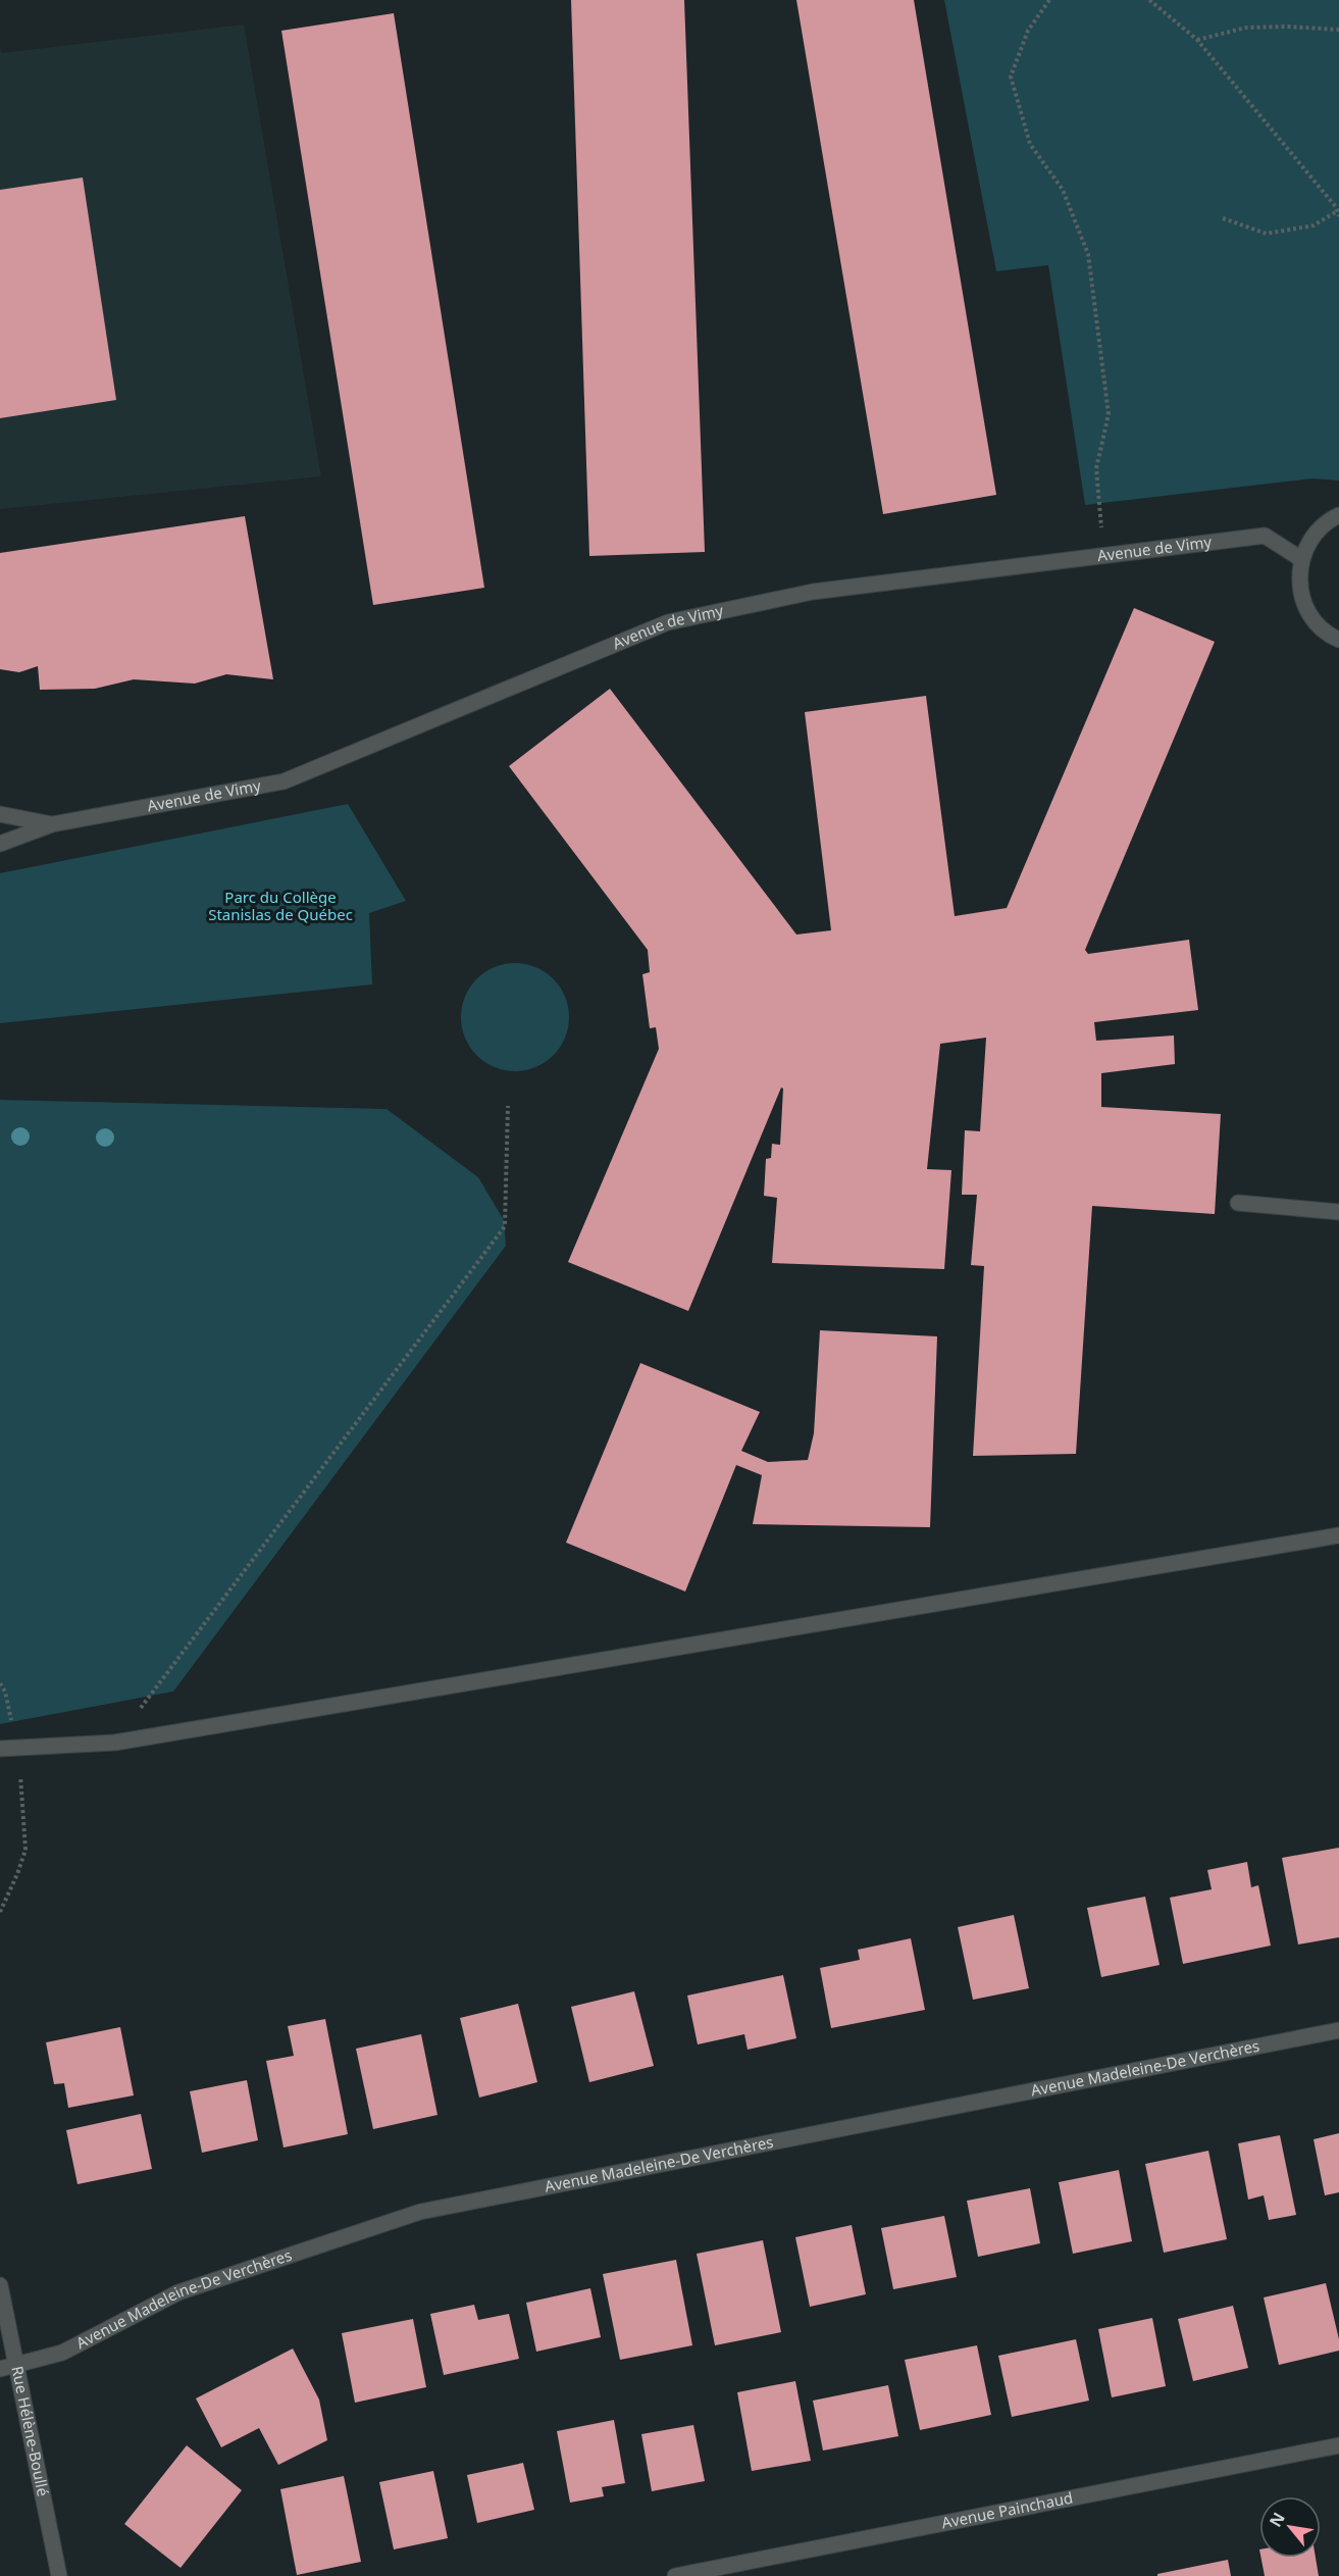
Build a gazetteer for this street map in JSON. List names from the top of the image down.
{
  "streets": {
    "street": [
      "Avenue de Vimy",
      "Avenue Madeleine-De Verchères",
      "Rue Hélène-Boullé",
      "Avenue Painchaud"
    ]
  },
  "crossings": [
    ["Avenue Madeleine-De Verchères", "Rue Hélène-Boullé"]
  ],
  "parks": ["Parc du Collège Stanislas de Québec"],
  "north": "top left"
}
